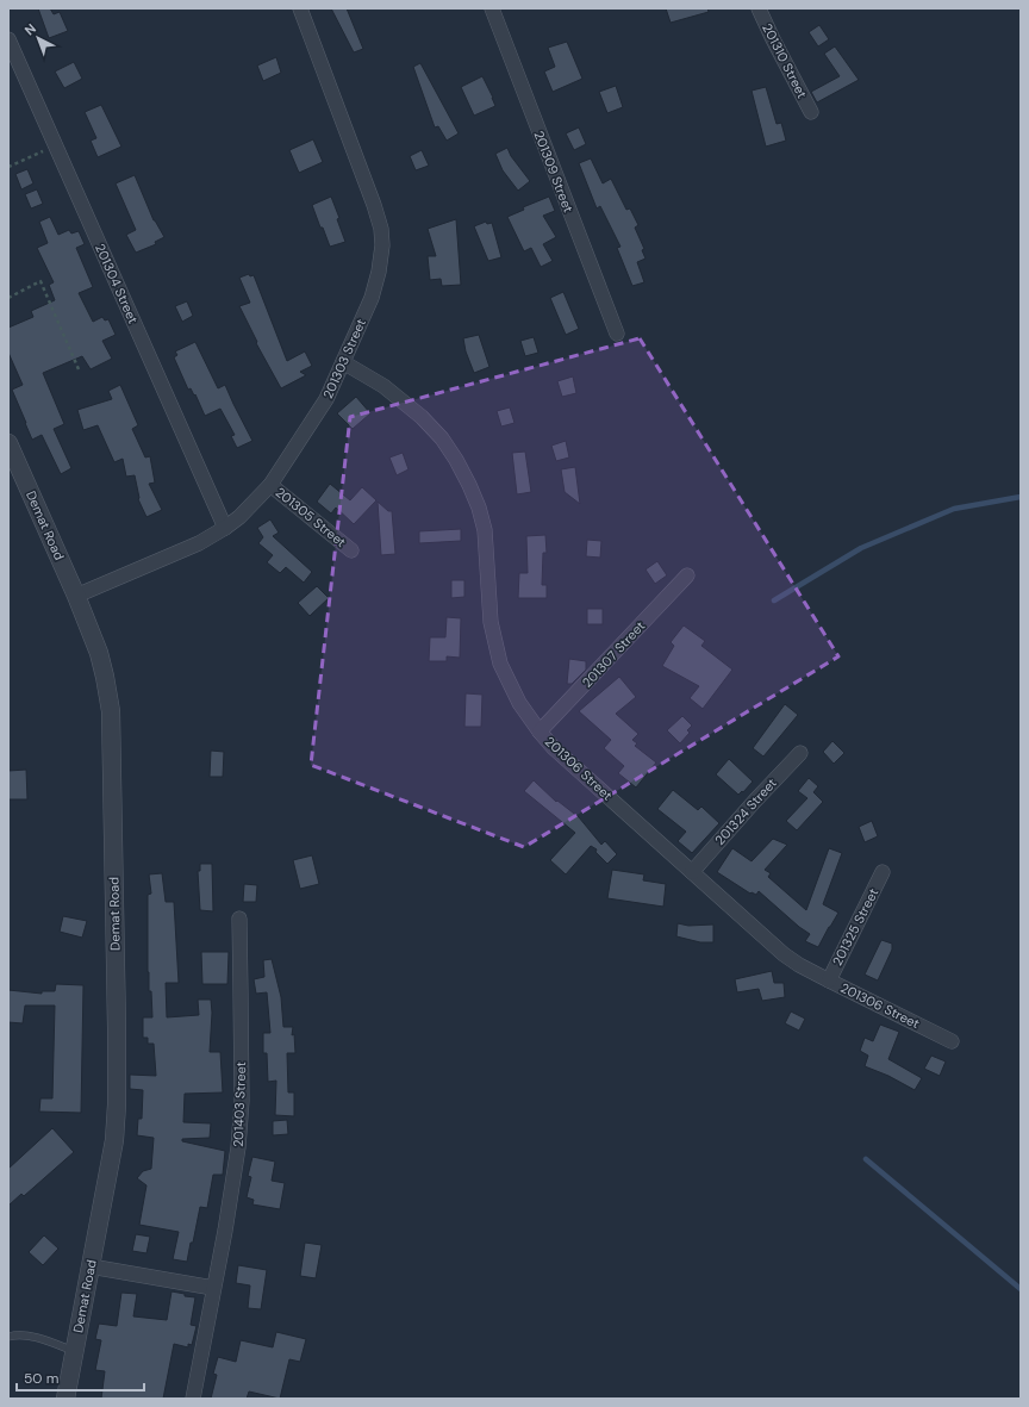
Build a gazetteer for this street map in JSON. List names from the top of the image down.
{
  "streets": {
    "street": [
      "201310 Street",
      "201309 Street",
      "201304 Street",
      "201303 Street",
      "201305 Street",
      "Demat Road",
      "201307 Street",
      "201306 Street",
      "201324 Street",
      "201325 Street",
      "201403 Street"
    ]
  },
  "crossings": [
    ["201304 Street", "201303 Street"],
    ["201303 Street", "201305 Street"],
    ["201303 Street", "Demat Road"],
    ["201303 Street", "201306 Street"],
    ["201307 Street", "201306 Street"],
    ["201306 Street", "201324 Street"],
    ["201306 Street", "201325 Street"]
  ],
  "scale_bar": "50 m",
  "north": "top left"
}
